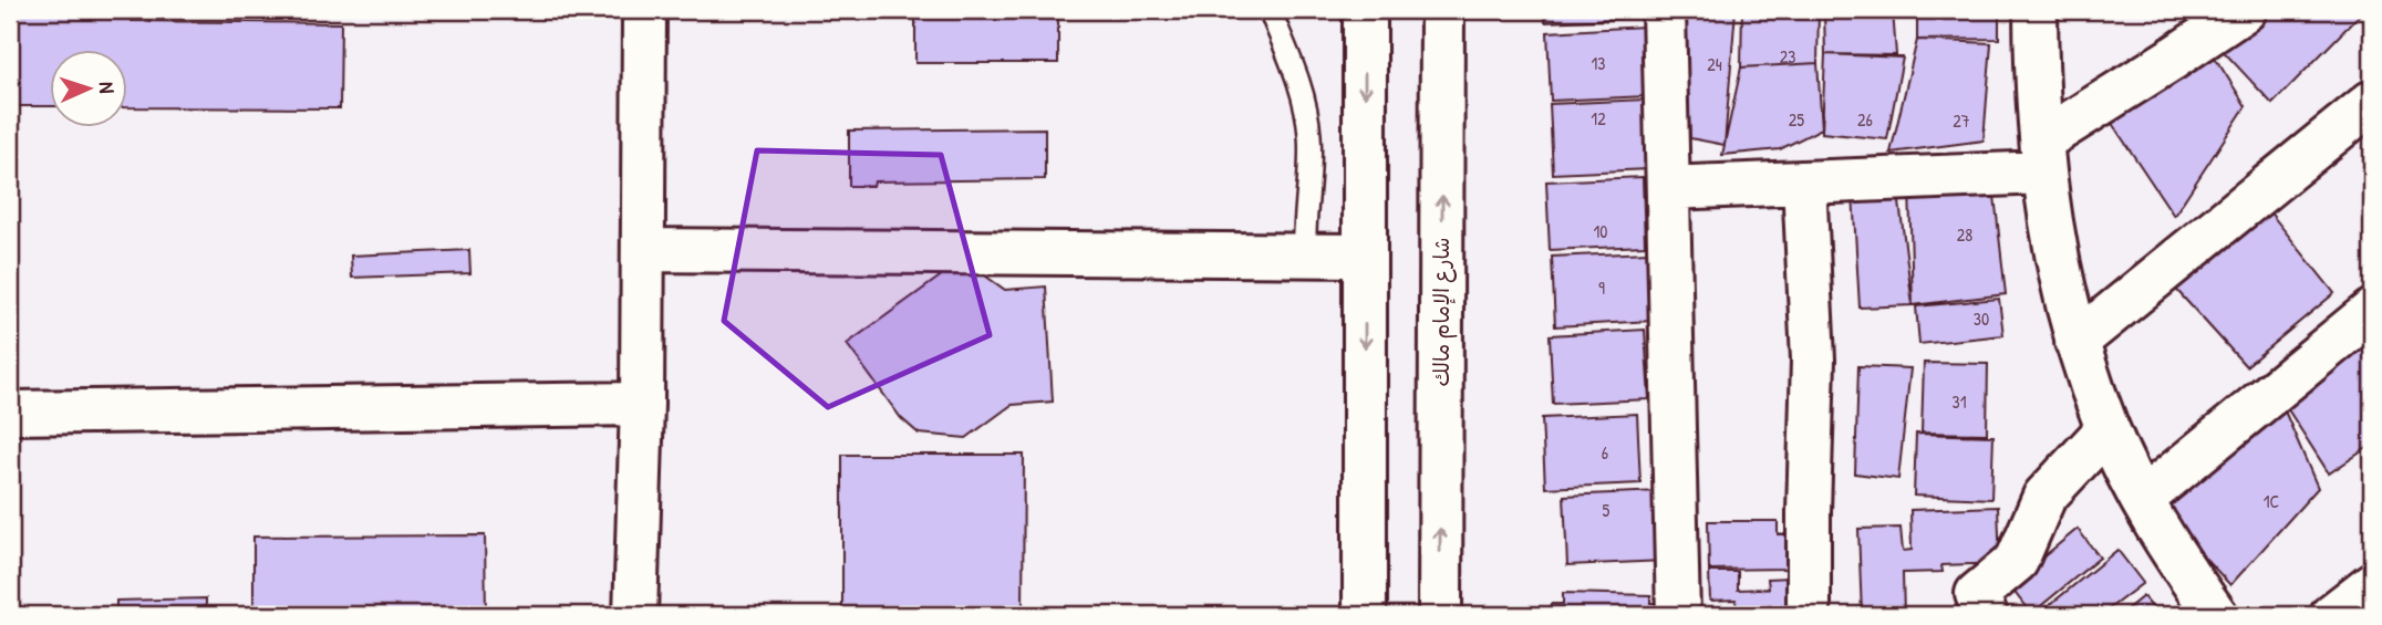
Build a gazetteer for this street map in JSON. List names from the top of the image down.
{
  "streets": {
    "street": ["شارع الإمام مالك"]
  },
  "house_numbers": [
    "23",
    "13",
    "24",
    "12",
    "25",
    "26",
    "27",
    "10",
    "28",
    "9",
    "30",
    "31",
    "6",
    "1C",
    "5"
  ],
  "north": "right"
}
